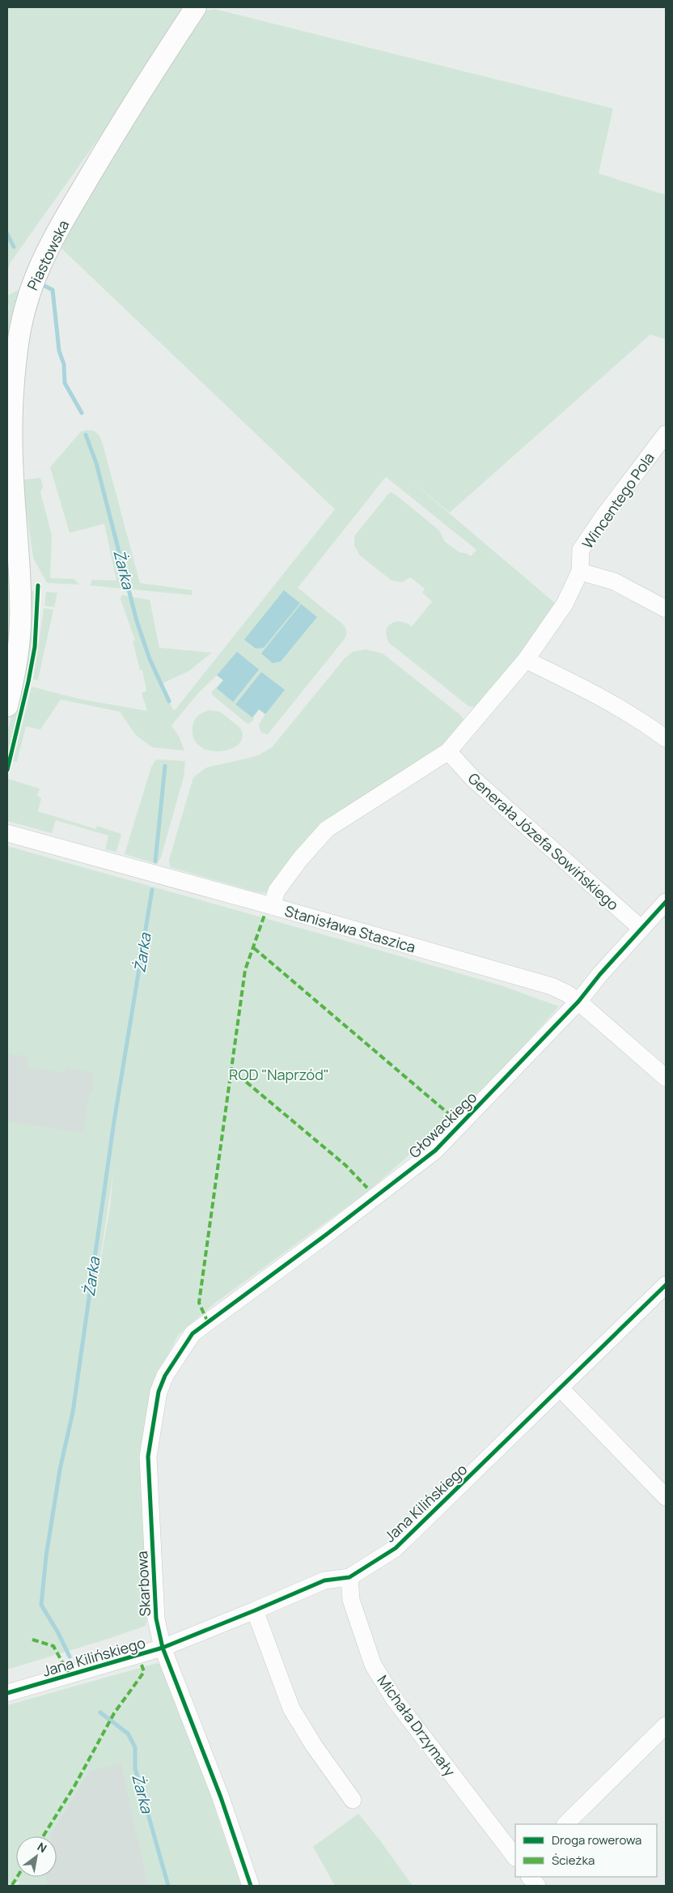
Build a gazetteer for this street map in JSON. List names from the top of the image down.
{
  "streets": {
    "street": [
      "Piastowska",
      "Wincentego Pola",
      "Generała Józefa Sowińskiego",
      "Stanisława Staszica",
      "Głowackiego",
      "Jana Kilińskiego",
      "Skarbowa",
      "Michała Drzymały"
    ]
  },
  "crossings": [
    ["Generała Józefa Sowińskiego", "Głowackiego"],
    ["Stanisława Staszica", "Głowackiego"],
    ["Głowackiego", "Skarbowa"],
    ["Jana Kilińskiego", "Skarbowa"],
    ["Jana Kilińskiego", "Michała Drzymały"]
  ],
  "water": ["Żarka"],
  "parks": ["ROD \"Naprzód\""],
  "legend": ["Droga rowerowa", "Ścieżka"],
  "north": "top right"
}
